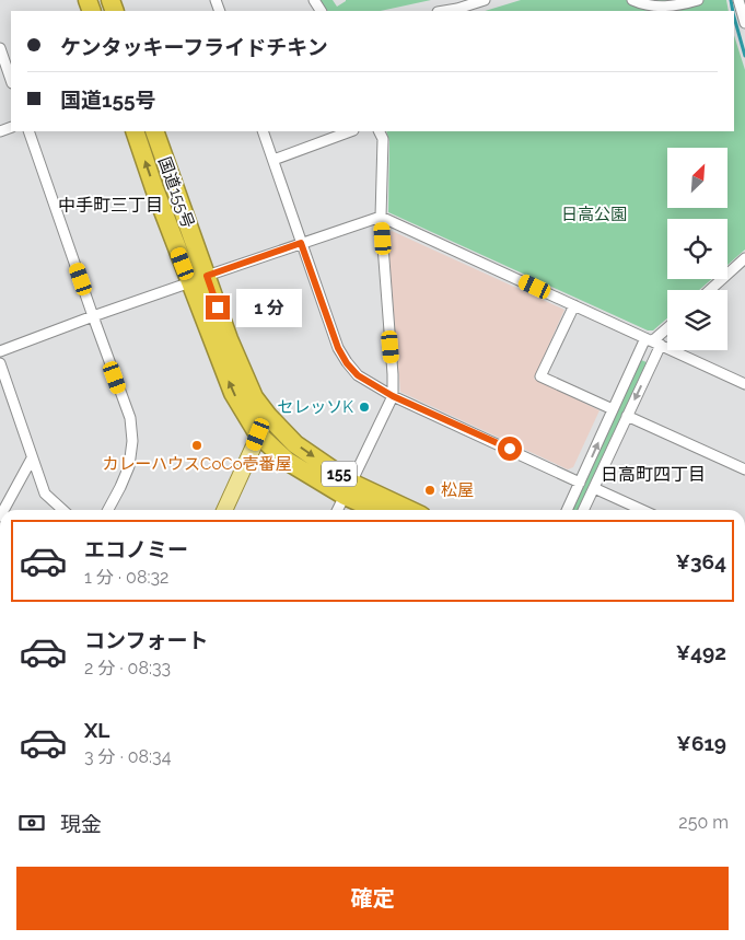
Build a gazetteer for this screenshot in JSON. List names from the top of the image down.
{
  "streets": {
    "highway": ["国道155号", "155"]
  },
  "districts": ["中手町三丁目", "日高町四丁目"],
  "parks": ["日高公園"],
  "places": ["セレッソK", "カレーハウスCoCo壱番屋", "松屋"],
  "north": "top right",
  "page": {
    "banner": ["ケンタッキーフライドチキン", "国道155号"],
    "bubble": "1 分",
    "list": [
      {
        "name": "エコノミー",
        "note": "1 分 · 08:32",
        "value": "¥364"
      },
      {
        "name": "コンフォート",
        "note": "2 分 · 08:33",
        "value": "¥492"
      },
      {
        "name": "XL",
        "note": "3 分 · 08:34",
        "value": "¥619"
      }
    ],
    "pay": ["現金", "250 m"],
    "buttons": "確定"
  }
}
